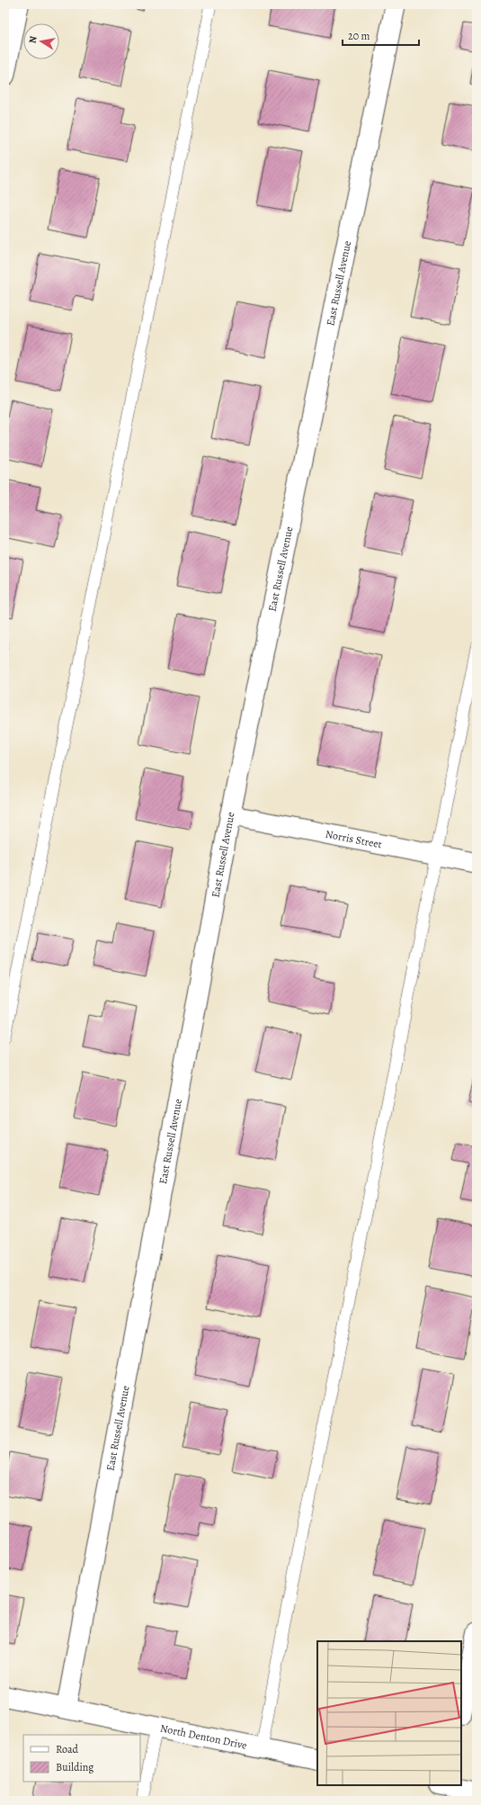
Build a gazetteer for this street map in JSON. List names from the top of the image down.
{
  "streets": {
    "street": ["East Russell Avenue", "Norris Street", "North Denton Drive"]
  },
  "crossings": [
    ["East Russell Avenue", "Norris Street"],
    ["East Russell Avenue", "North Denton Drive"]
  ],
  "legend": ["Road", "Building"],
  "scale_bar": "20 m",
  "north": "left"
}
